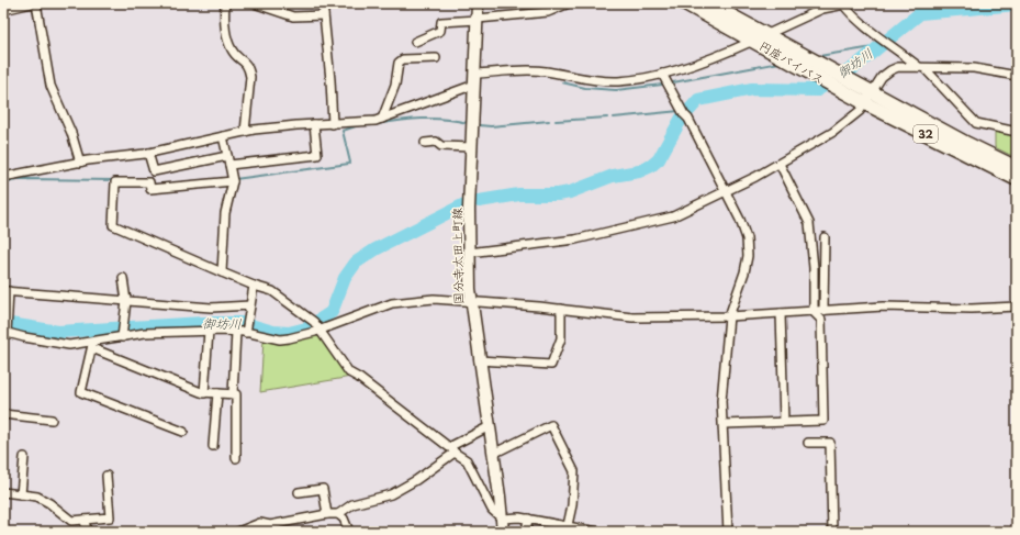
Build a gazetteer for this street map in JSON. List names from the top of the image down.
{
  "streets": {
    "highway": ["円座バイパス", "32"],
    "main road": ["国分寺太田上町線"]
  },
  "water": ["御坊川"]
}
